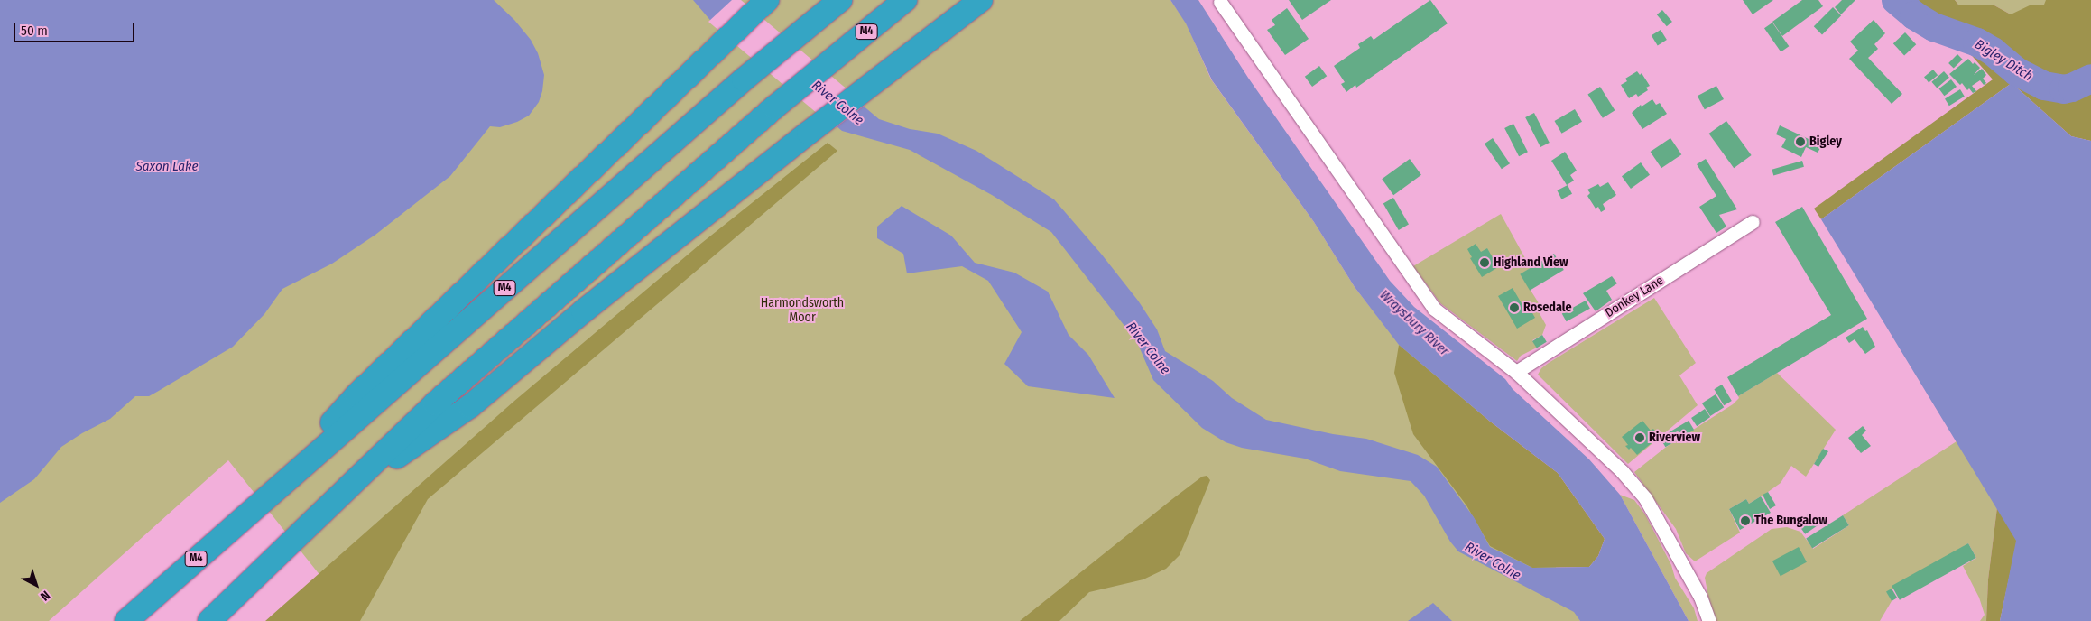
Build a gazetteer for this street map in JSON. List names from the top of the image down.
{
  "streets": {
    "highway": ["M4"],
    "street": ["Donkey Lane"]
  },
  "water": [
    "Bigley Ditch",
    "River Colne",
    "Saxon Lake",
    "Wraysbury River"
  ],
  "parks": ["Harmondsworth Moor"],
  "places": [
    "Bigley",
    "Highland View",
    "Rosedale",
    "Riverview",
    "The Bungalow"
  ],
  "scale_bar": "50 m",
  "north": "bottom right"
}
